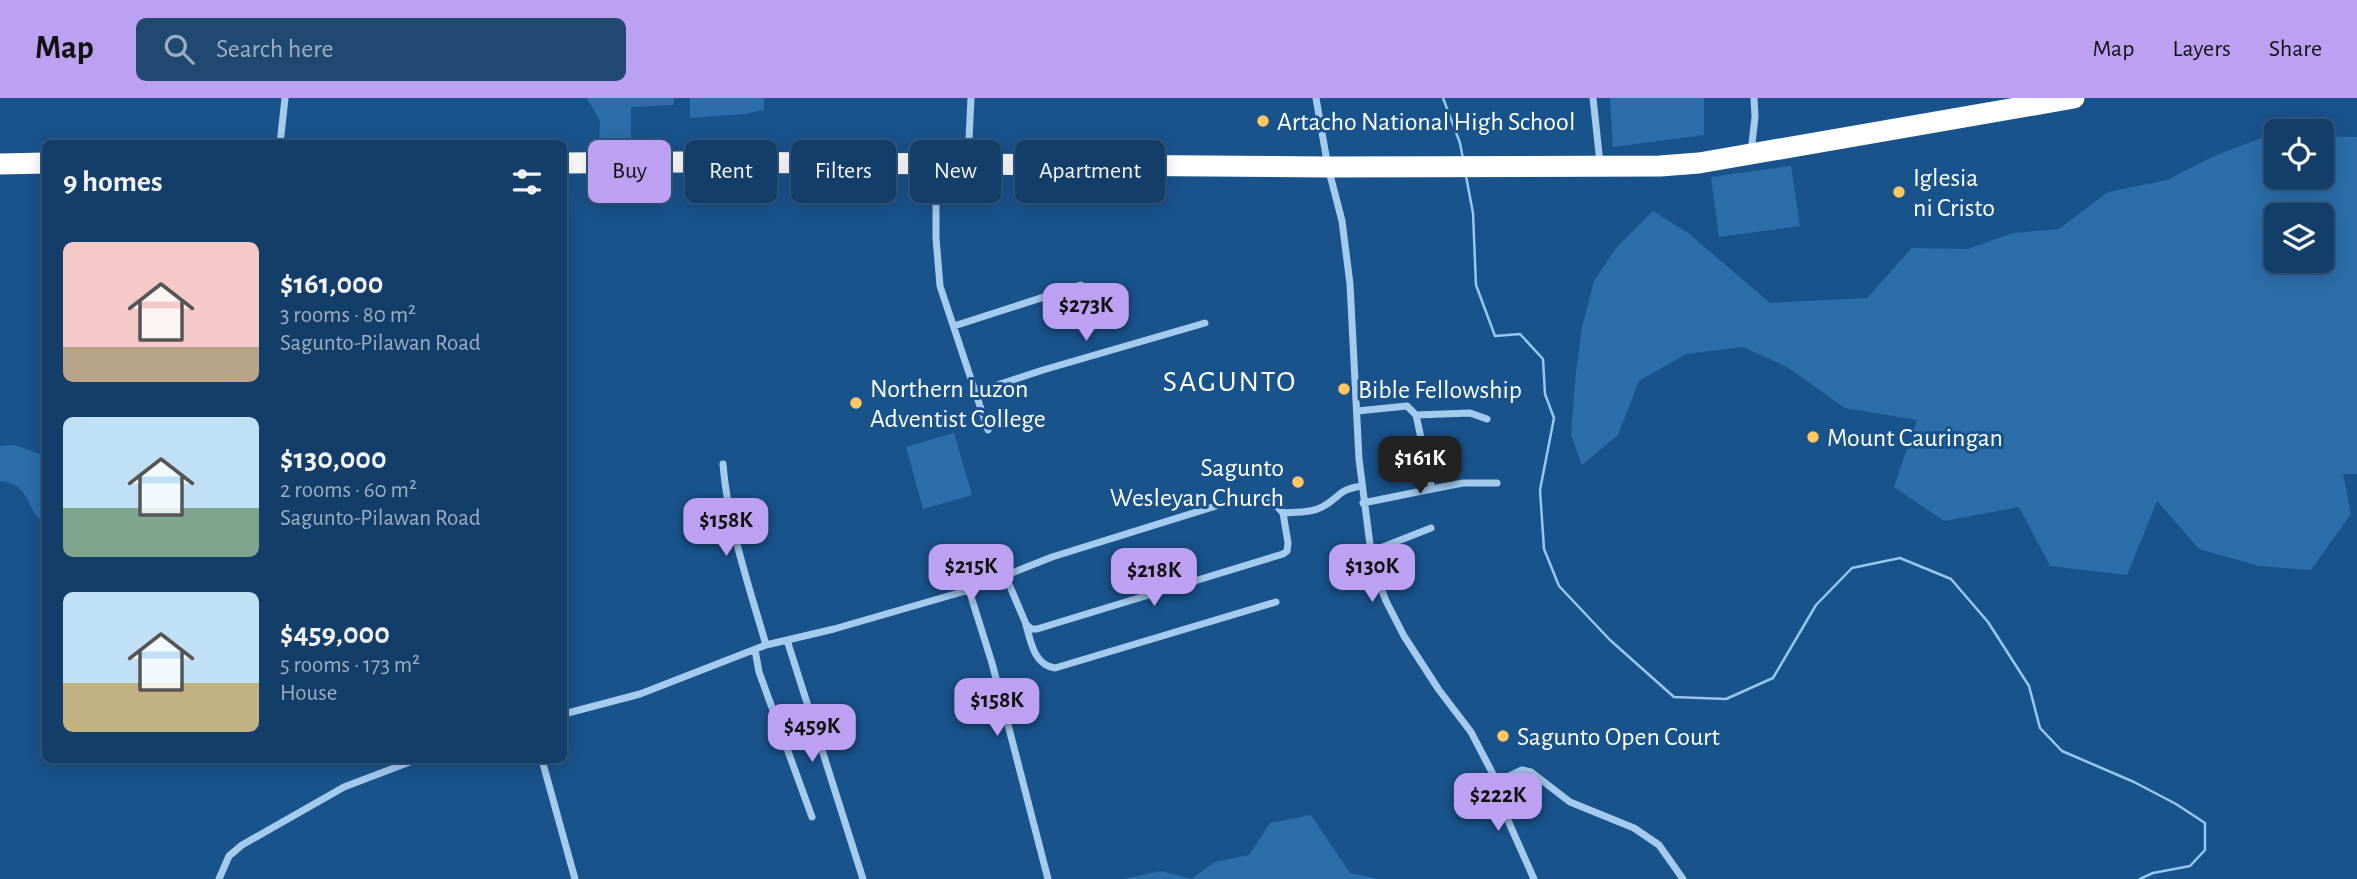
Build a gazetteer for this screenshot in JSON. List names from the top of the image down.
{
  "districts": ["SAGUNTO"],
  "places": [
    "Artacho National High School",
    "Iglesia ni Cristo",
    "Bible Fellowship",
    "Northern Luzon Adventist College",
    "Mount Cauringan",
    "Sagunto Wesleyan Church",
    "Sagunto Open Court"
  ],
  "page": {
    "header": "Map",
    "search": "Search here",
    "nav": ["Map", "Layers", "Share"],
    "chip": [
      "Buy",
      "Rent",
      "Filters",
      "New",
      "Apartment"
    ],
    "heading": "9 homes",
    "list": [
      {
        "name": "$161,000",
        "note": "3 rooms · 80 m² · Sagunto-Pilawan Road"
      },
      {
        "name": "$130,000",
        "note": "2 rooms · 60 m² · Sagunto-Pilawan Road"
      },
      {
        "name": "$459,000",
        "note": "5 rooms · 173 m² · House"
      }
    ],
    "price": [
      "$273K",
      "$161K",
      "$158K",
      "$215K",
      "$130K",
      "$218K",
      "$158K",
      "$459K",
      "$222K"
    ]
  }
}
